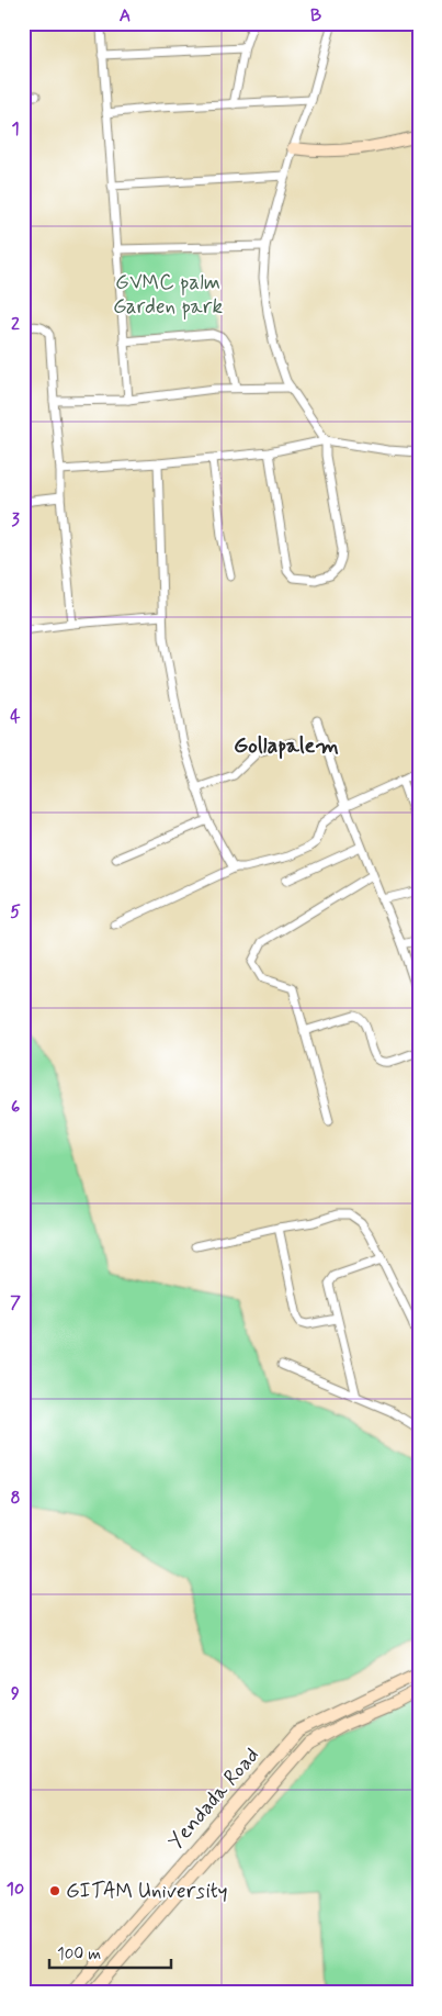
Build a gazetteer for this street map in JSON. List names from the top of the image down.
{
  "streets": {
    "main road": ["Yendada Road"]
  },
  "districts": ["Gollapalem"],
  "parks": ["GVMC palm Garden park"],
  "places": ["GITAM University"],
  "scale_bar": "100 m",
  "grid": {
    "columns": ["A", "B"],
    "rows": [
      "1",
      "2",
      "3",
      "4",
      "5",
      "6",
      "7",
      "8",
      "9",
      "10"
    ]
  }
}
